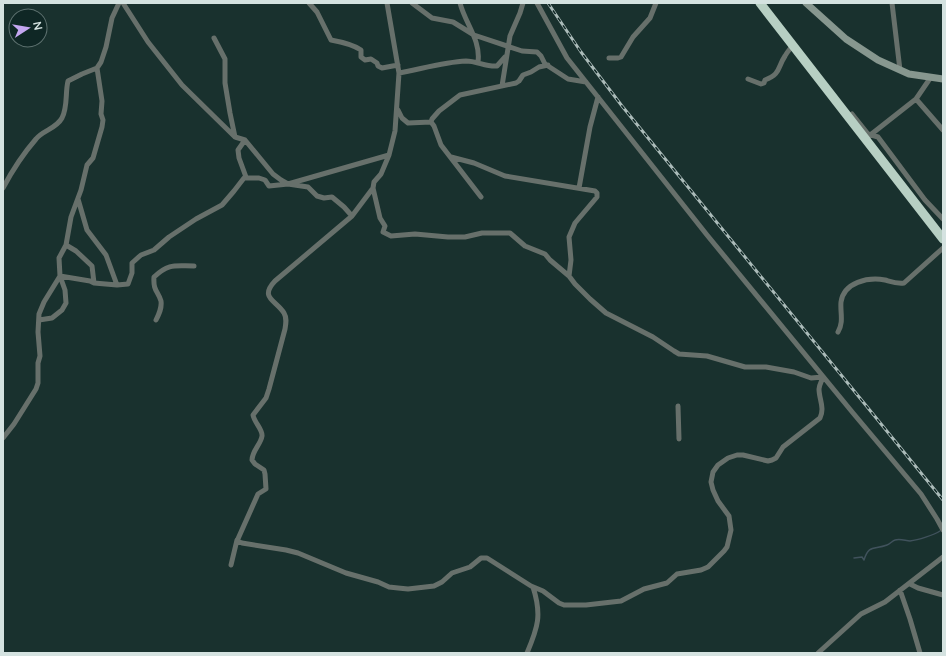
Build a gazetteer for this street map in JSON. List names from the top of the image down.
{
  "north": "right"
}
